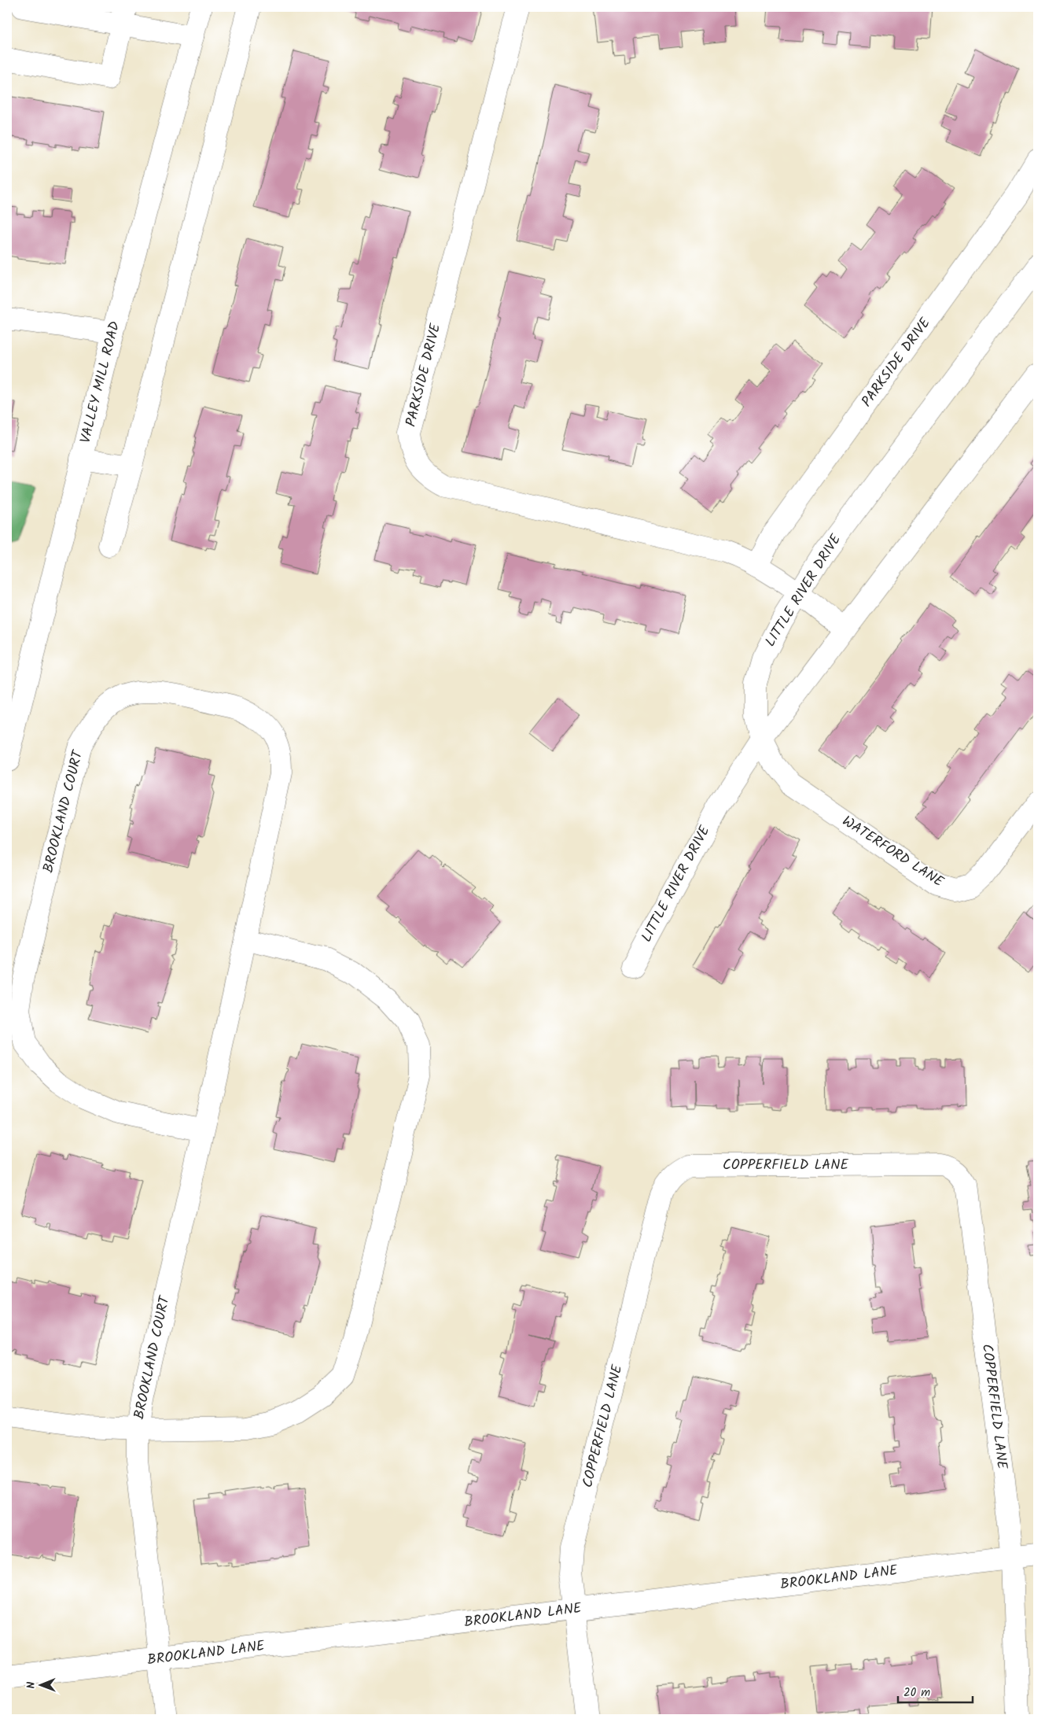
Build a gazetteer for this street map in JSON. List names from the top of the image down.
{
  "streets": {
    "street": [
      "PARKSIDE DRIVE",
      "VALLEY MILL ROAD",
      "LITTLE RIVER DRIVE",
      "BROOKLAND COURT",
      "WATERFORD LANE",
      "COPPERFIELD LANE",
      "BROOKLAND LANE"
    ]
  },
  "crossings": [
    ["PARKSIDE DRIVE", "LITTLE RIVER DRIVE"],
    ["LITTLE RIVER DRIVE", "WATERFORD LANE"],
    ["BROOKLAND COURT", "BROOKLAND LANE"],
    ["COPPERFIELD LANE", "BROOKLAND LANE"]
  ],
  "scale_bar": "20 m",
  "north": "left"
}
